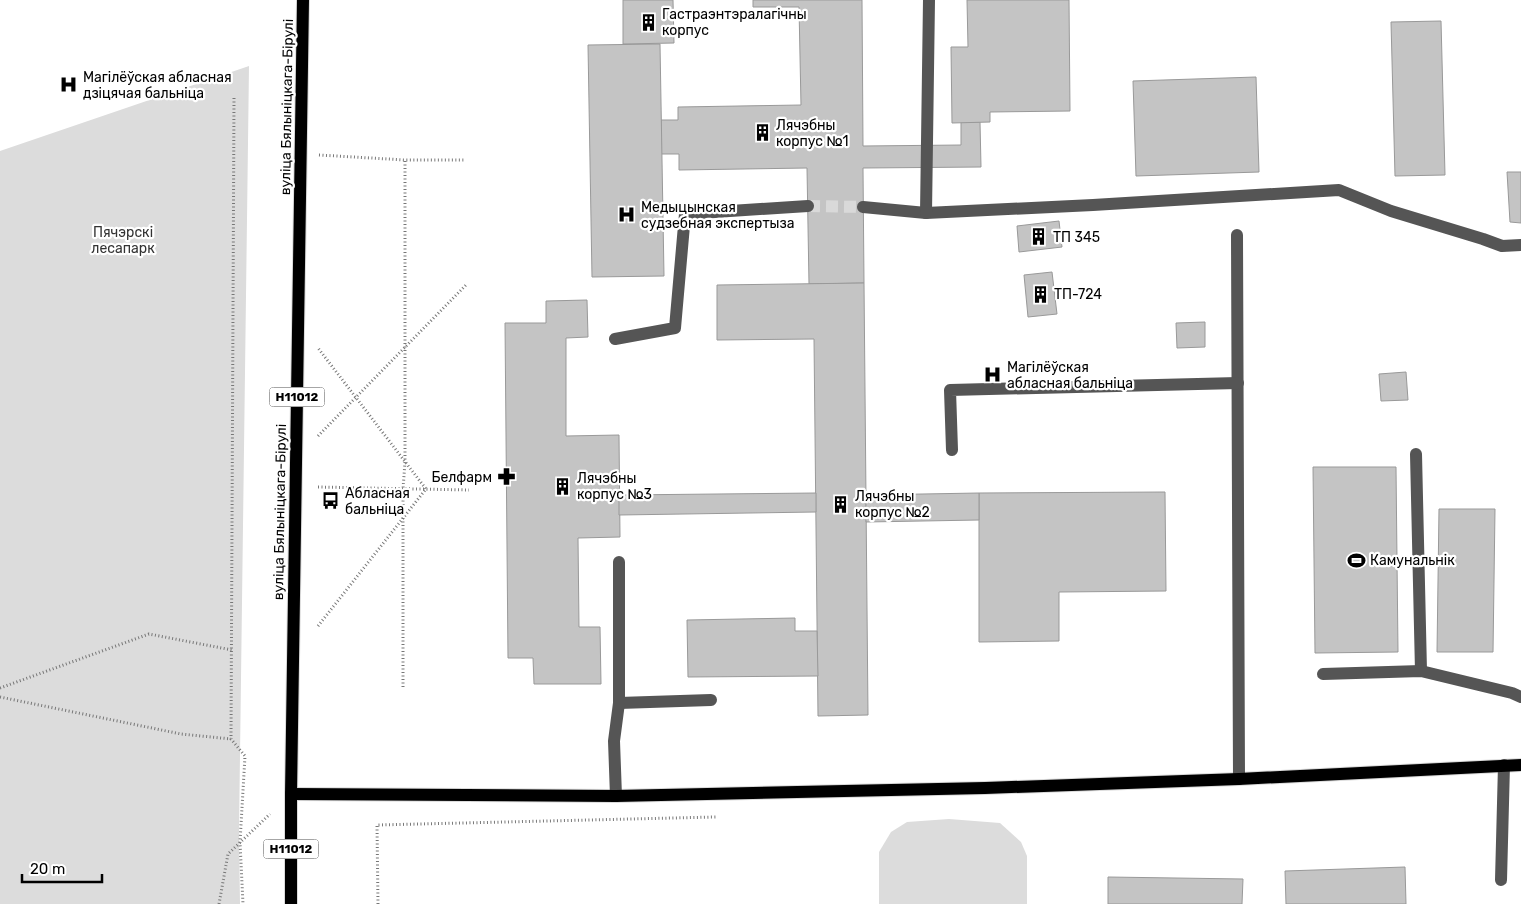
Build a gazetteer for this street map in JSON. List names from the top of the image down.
{
  "streets": {
    "main road": ["вуліца Бялыніцкага-Бірулі", "Н11012"]
  },
  "parks": ["Пячэрскі лесапарк"],
  "places": {
    "building": [
      "Гастраэнтэралагічны корпус",
      "Лячэбны корпус №1",
      "ТП 345",
      "ТП-724",
      "Лячэбны корпус №3",
      "Лячэбны корпус №2"
    ],
    "hospital": ["Магілёўская абласная дзіцячая бальніца", "Медыцынская судзебная экспертыза", "Магілёўская абласная бальніца"],
    "pharmacy": ["Белфарм"],
    "bus stop": ["Абласная бальніца"],
    "sports": ["Камунальнік"]
  },
  "scale_bar": "20 m"
}
